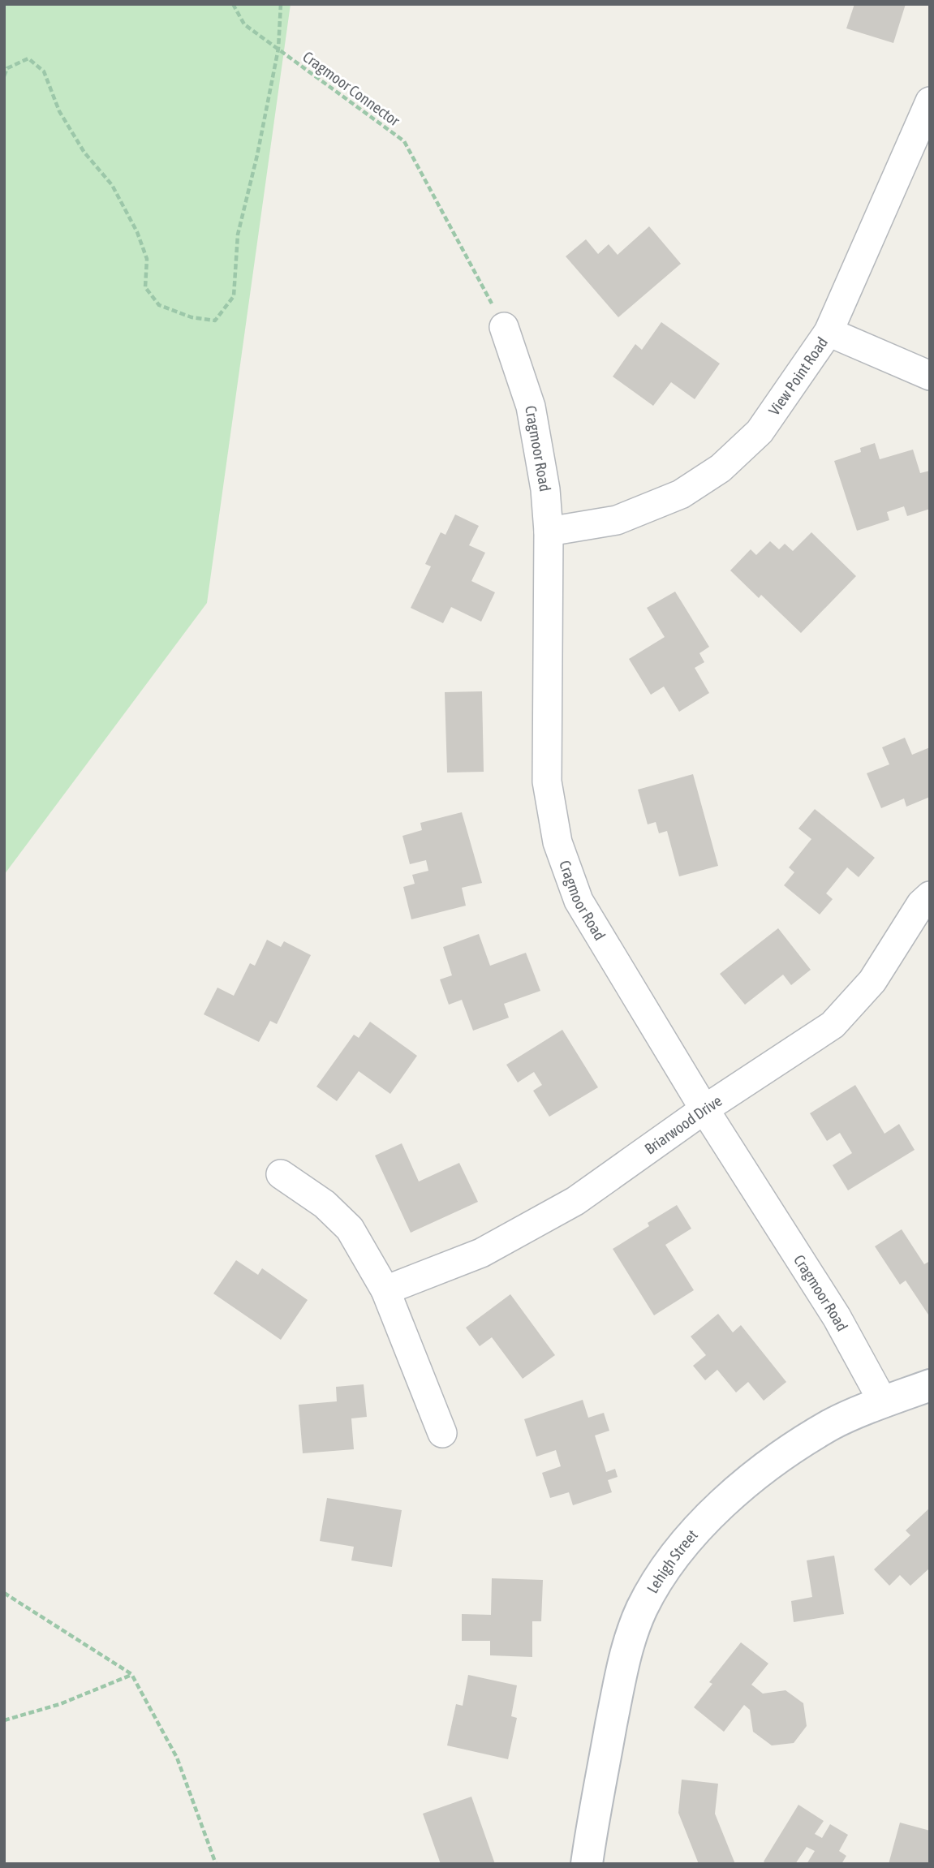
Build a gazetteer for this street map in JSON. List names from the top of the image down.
{
  "streets": {
    "street": [
      "View Point Road",
      "Cragmoor Road",
      "Briarwood Drive",
      "Lehigh Street"
    ],
    "path": ["Cragmoor Connector"]
  },
  "crossings": [
    ["Cragmoor Connector", "Cragmoor Road"],
    ["View Point Road", "Cragmoor Road"],
    ["Cragmoor Road", "Briarwood Drive"],
    ["Cragmoor Road", "Lehigh Street"]
  ]
}
